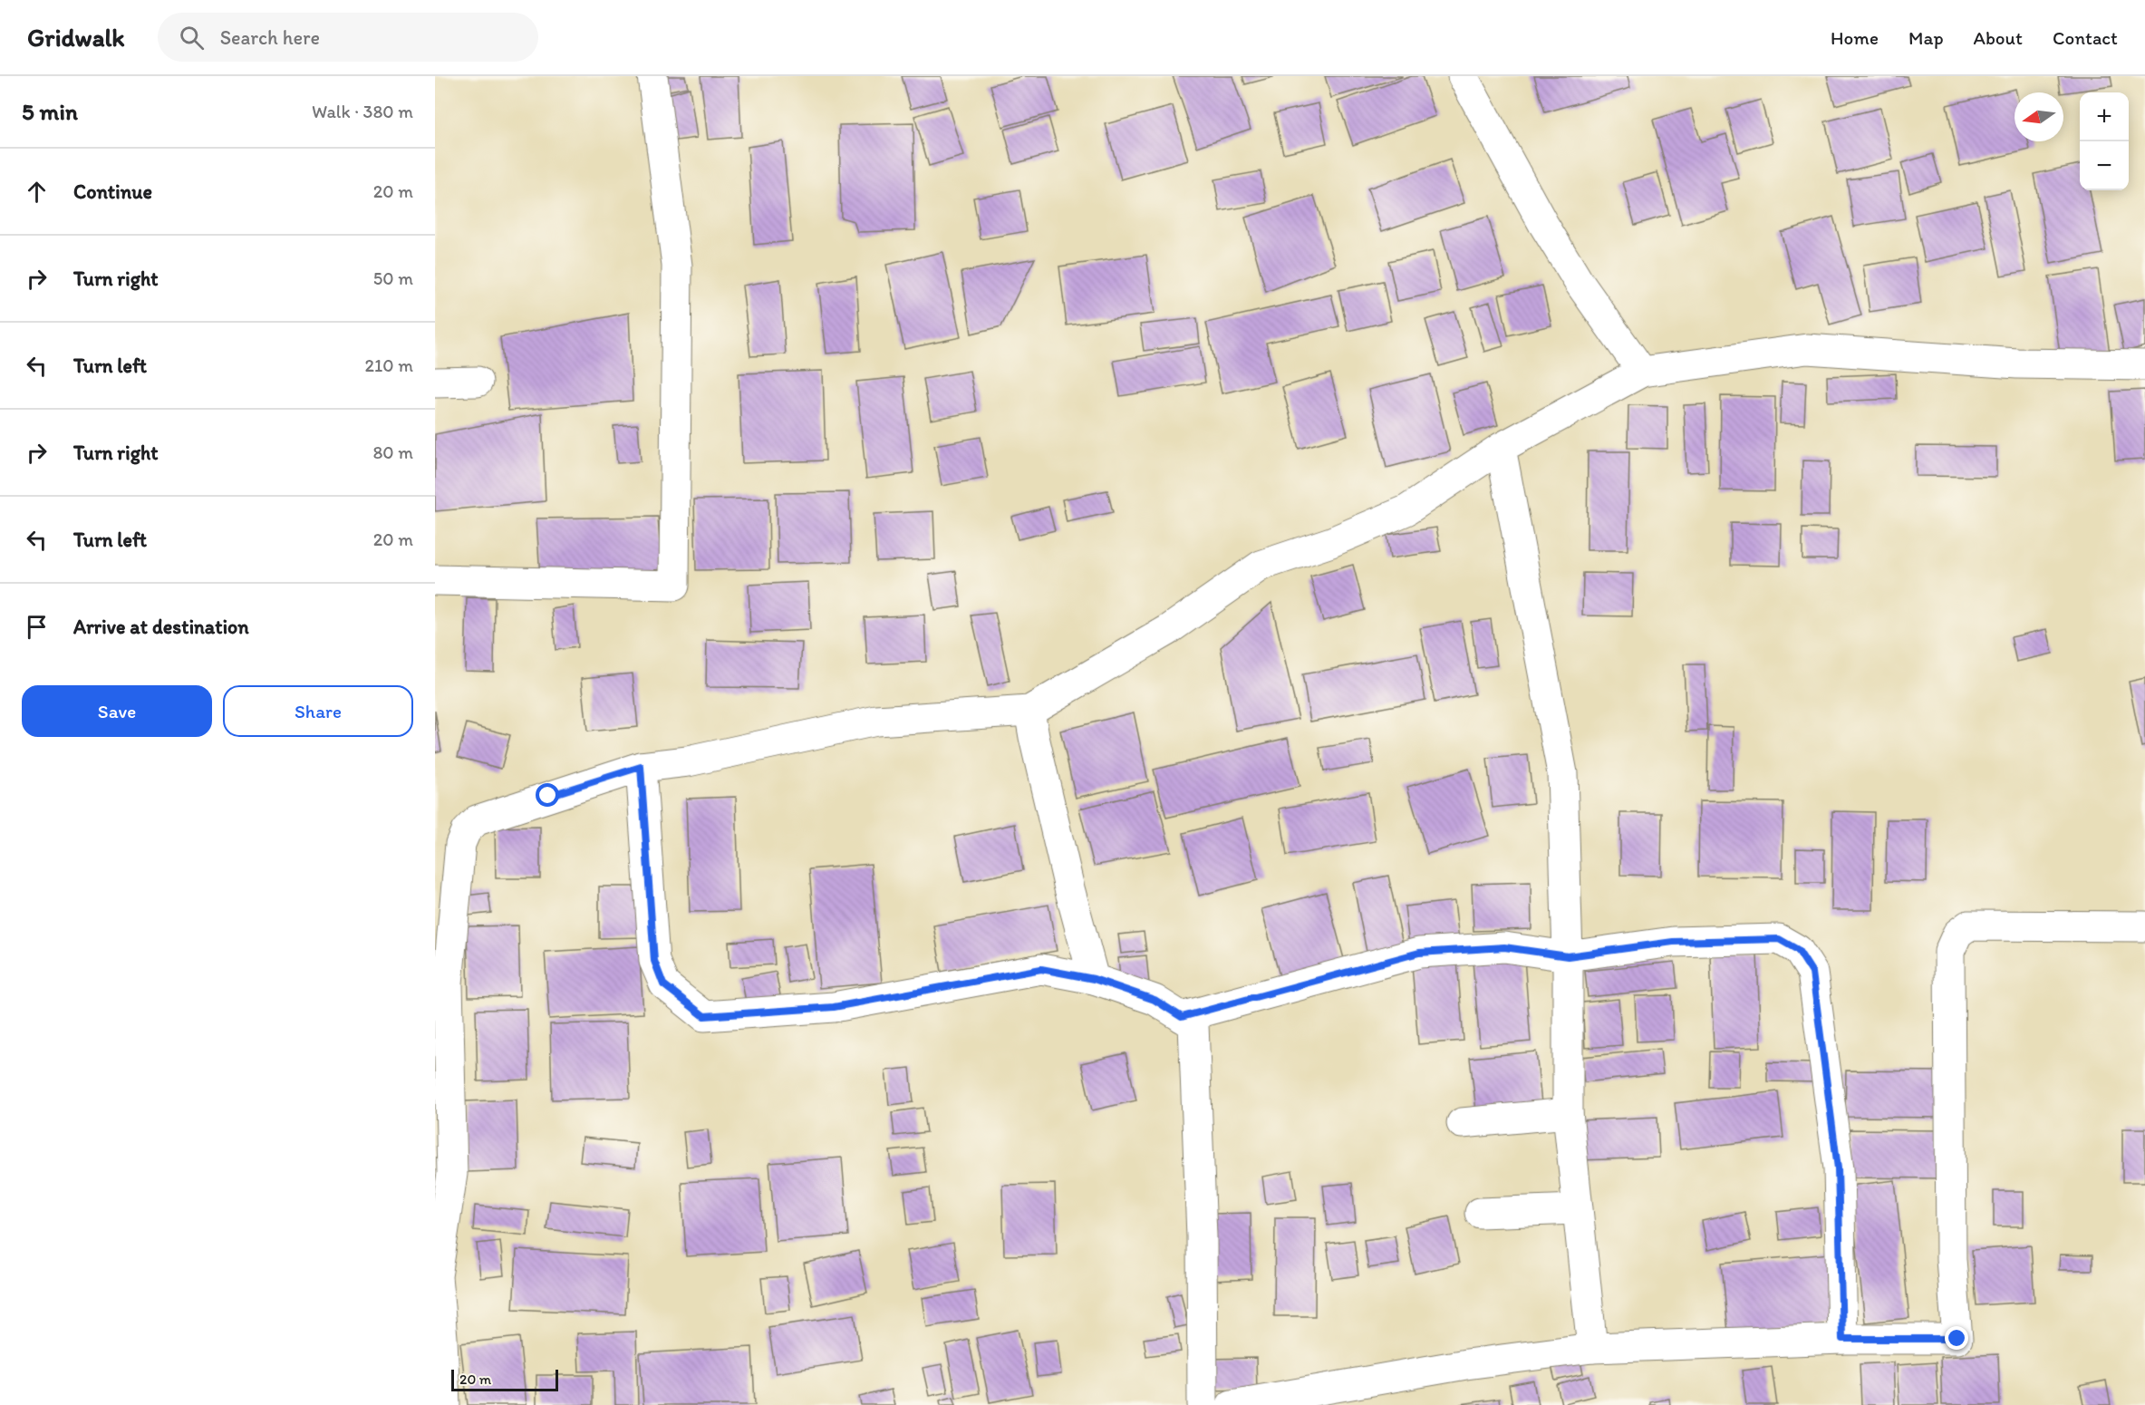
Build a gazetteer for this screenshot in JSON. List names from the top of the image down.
{
  "scale_bar": "20 m",
  "north": "left",
  "page": {
    "header": "Gridwalk",
    "search": "Search here",
    "nav": [
      "Home",
      "Map",
      "About",
      "Contact"
    ],
    "heading": ["5 min", "Walk · 380 m"],
    "map_buttons": ["+", "−"],
    "list": [
      ["Continue", "20 m"],
      ["Turn right", "50 m"],
      ["Turn left", "210 m"],
      ["Turn right", "80 m"],
      ["Turn left", "20 m"],
      "Arrive at destination"
    ],
    "buttons": ["Save", "Share"],
    "scale": "20 m"
  }
}
